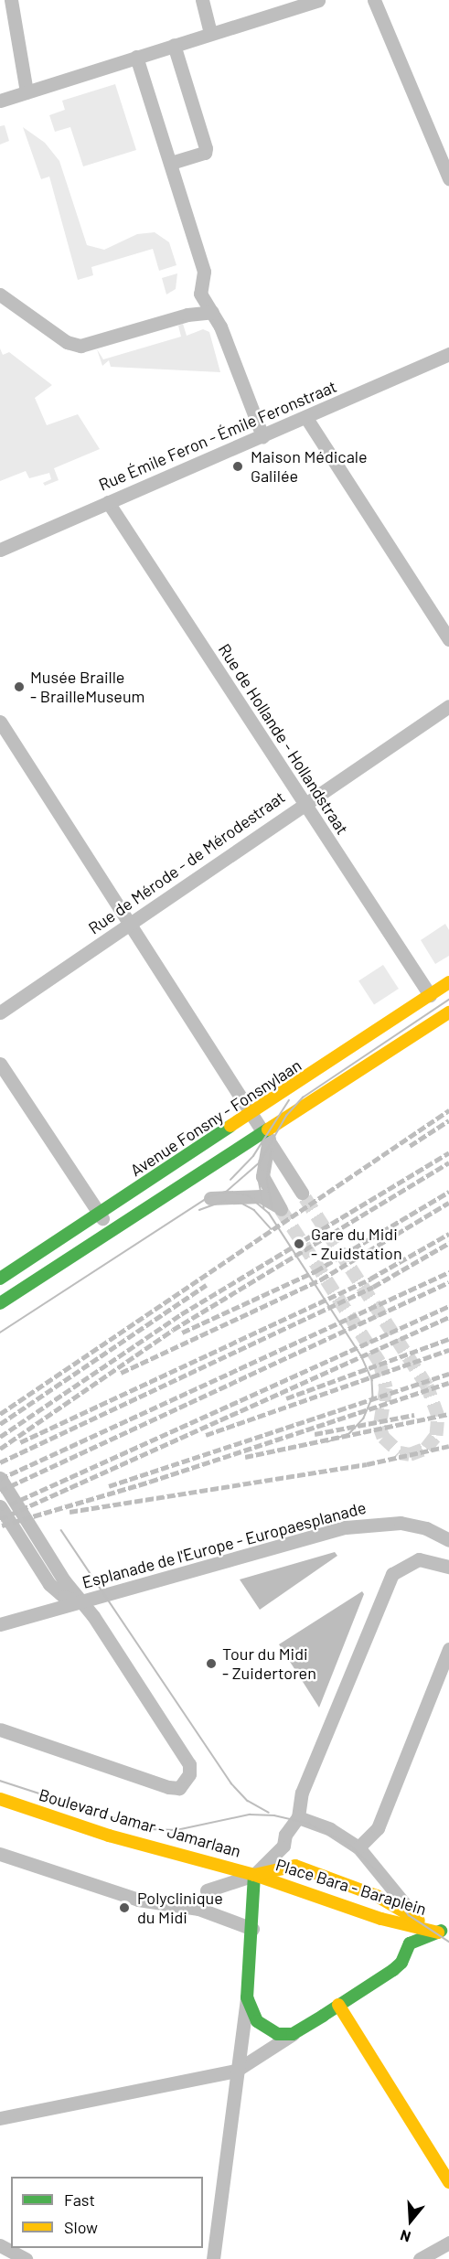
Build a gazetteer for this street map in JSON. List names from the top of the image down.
{
  "streets": {
    "main road": ["Avenue Fonsny - Fonsnylaan", "Boulevard Jamar - Jamarlaan", "Place Bara - Baraplein"],
    "street": [
      "Rue Émile Feron - Émile Feronstraat",
      "Rue de Hollande - Hollandstraat",
      "Rue de Mérode - de Mérodestraat",
      "Esplanade de l'Europe - Europaesplanade"
    ]
  },
  "crossings": [
    ["Rue Émile Feron - Émile Feronstraat", "Rue de Hollande - Hollandstraat"],
    ["Rue de Hollande - Hollandstraat", "Rue de Mérode - de Mérodestraat"],
    ["Rue de Hollande - Hollandstraat", "Avenue Fonsny - Fonsnylaan"],
    ["Boulevard Jamar - Jamarlaan", "Place Bara - Baraplein"]
  ],
  "places": [
    "Maison Médicale Galilée",
    "Musée Braille - BrailleMuseum",
    "Gare du Midi - Zuidstation",
    "Tour du Midi - Zuidertoren",
    "Polyclinique du Midi"
  ],
  "legend": ["Fast", "Slow"],
  "north": "bottom"
}
